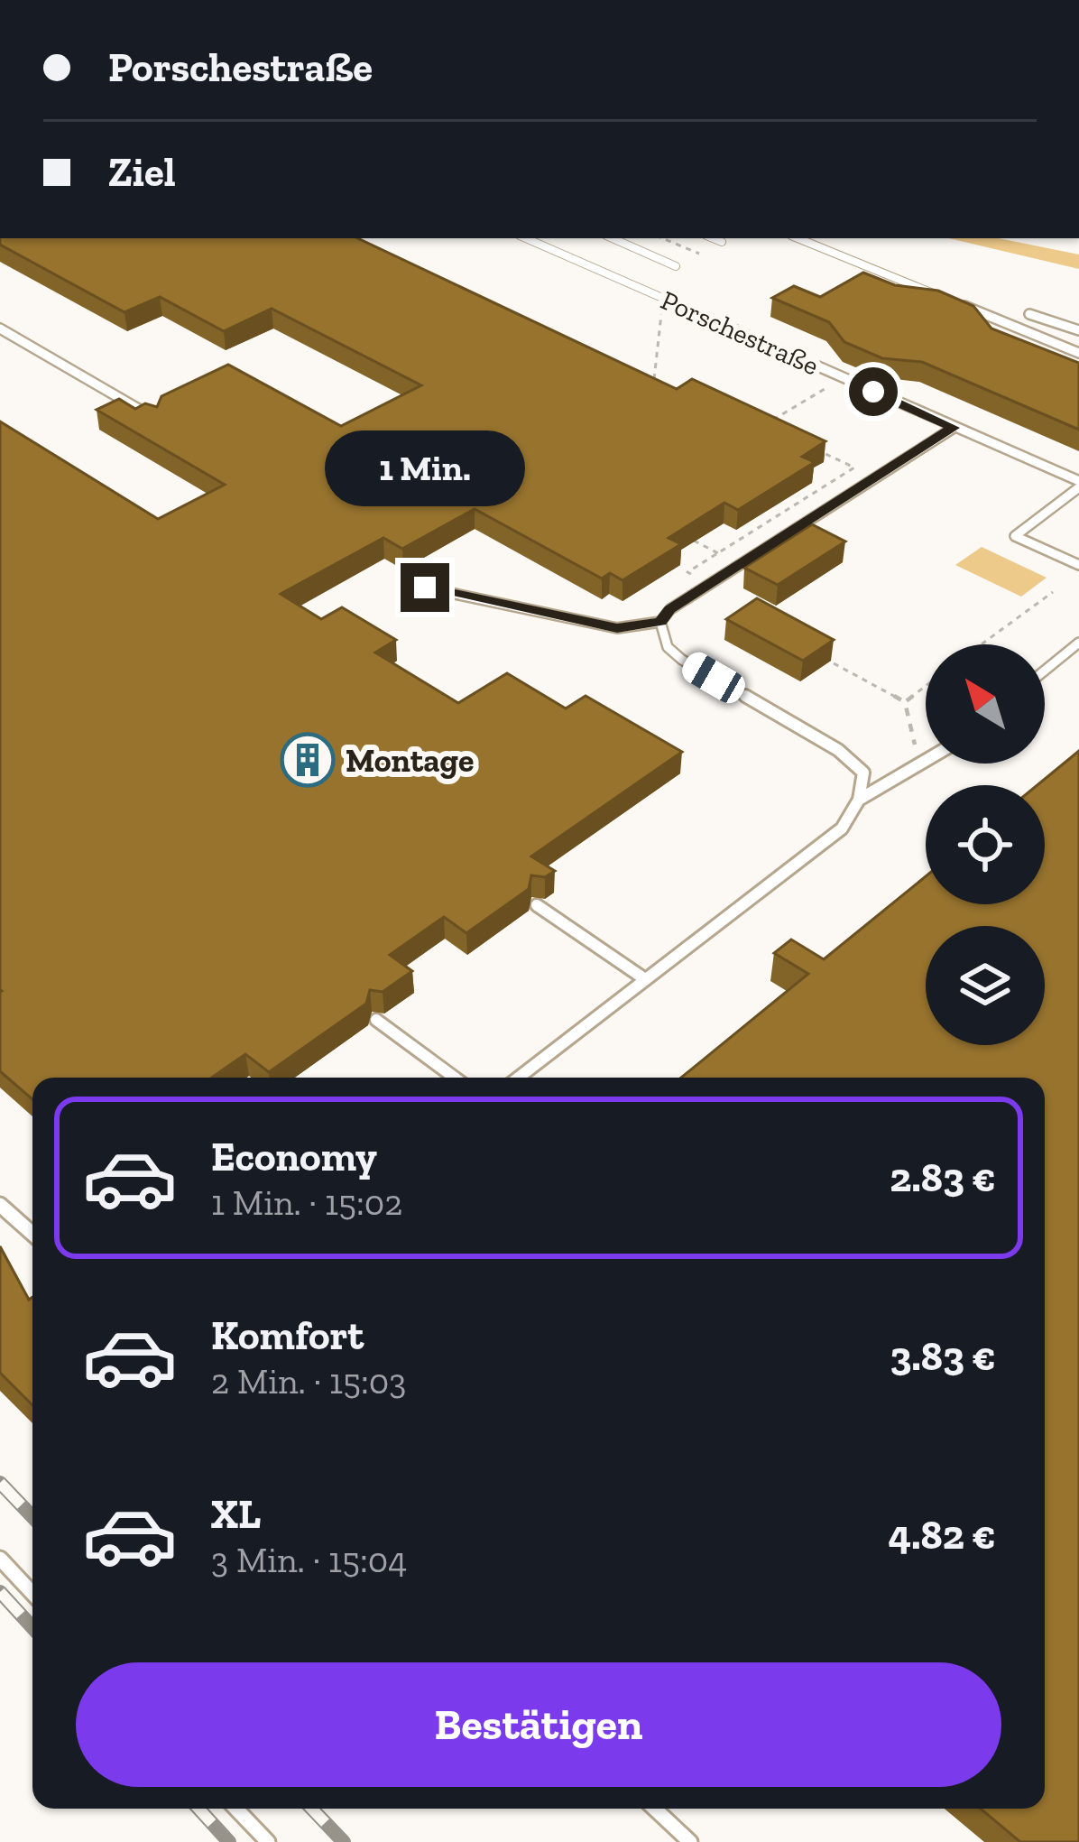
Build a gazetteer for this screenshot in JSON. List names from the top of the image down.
{
  "streets": {
    "lane": ["Porschestraße"]
  },
  "places": {
    "building": ["Montage"]
  },
  "north": "top left",
  "page": {
    "banner": ["Porschestraße", "Ziel"],
    "bubble": "1 Min.",
    "list": [
      {
        "name": "Economy",
        "note": "1 Min. · 15:02",
        "value": "2.83 €"
      },
      {
        "name": "Komfort",
        "note": "2 Min. · 15:03",
        "value": "3.83 €"
      },
      {
        "name": "XL",
        "note": "3 Min. · 15:04",
        "value": "4.82 €"
      }
    ],
    "buttons": "Bestätigen"
  }
}
